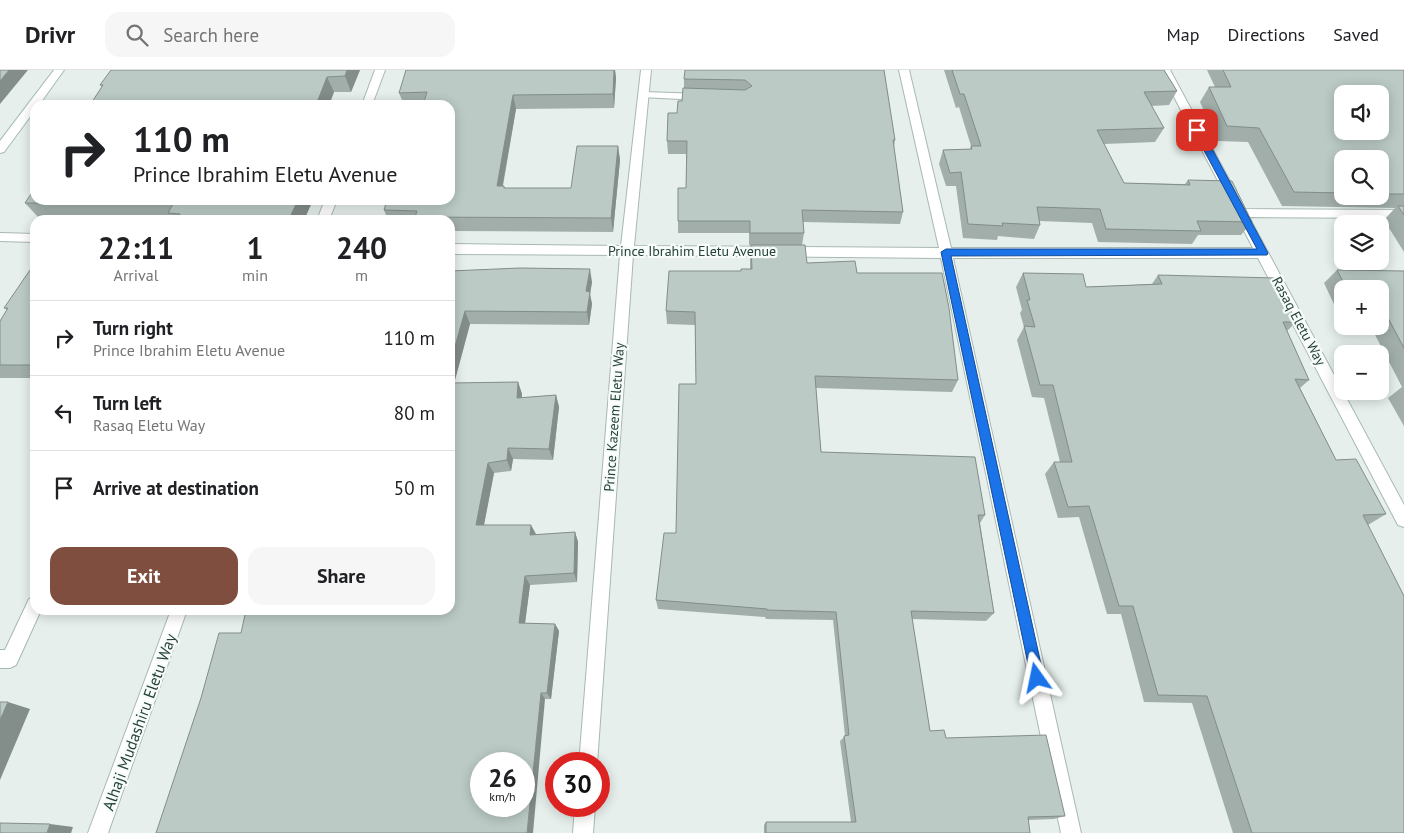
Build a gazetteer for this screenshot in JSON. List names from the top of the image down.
{
  "streets": {
    "street": [
      "Prince Ibrahim Eletu Avenue",
      "Rasaq Eletu Way",
      "Prince Kazeem Eletu Way",
      "Alhaji Mudashiru Eletu Way"
    ]
  },
  "crossings": [
    ["Prince Ibrahim Eletu Avenue", "Rasaq Eletu Way"],
    ["Prince Ibrahim Eletu Avenue", "Prince Kazeem Eletu Way"]
  ],
  "page": {
    "header": "Drivr",
    "search": "Search here",
    "nav": ["Map", "Directions", "Saved"],
    "map_buttons": ["+", "−"],
    "turn": ["110 m", "Prince Ibrahim Eletu Avenue"],
    "eta": [
      "22:11",
      "Arrival",
      "1",
      "min",
      "240",
      "m"
    ],
    "list": [
      {
        "name": "Turn right",
        "note": "Prince Ibrahim Eletu Avenue",
        "value": "110 m"
      },
      {
        "name": "Turn left",
        "note": "Rasaq Eletu Way",
        "value": "80 m"
      },
      {
        "name": "Arrive at destination",
        "value": "50 m"
      }
    ],
    "buttons": ["Exit", "Share"],
    "speed": "26 km/h",
    "limit": "30"
  }
}
